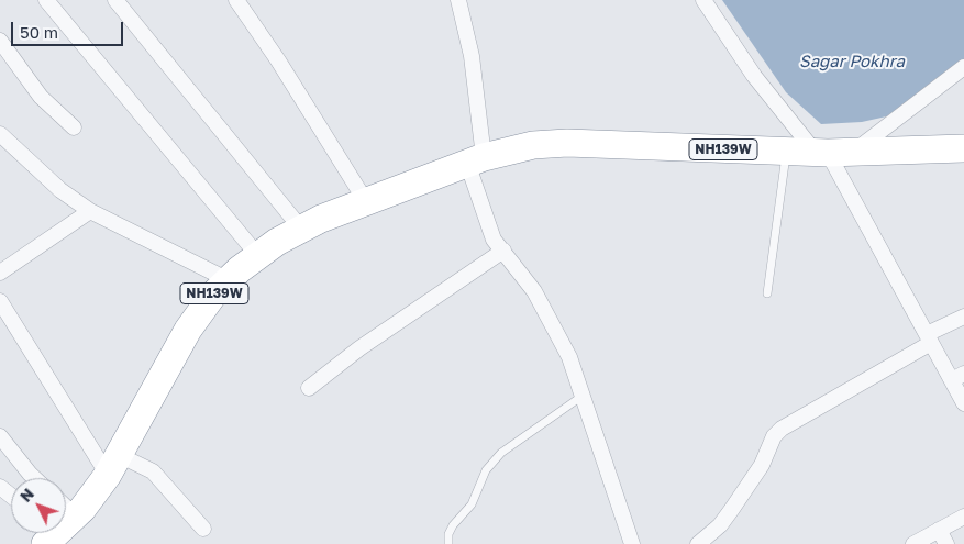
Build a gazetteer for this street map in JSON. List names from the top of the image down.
{
  "streets": {
    "highway": ["NH139W"]
  },
  "water": ["Sagar Pokhra"],
  "scale_bar": "50 m",
  "north": "top left"
}
